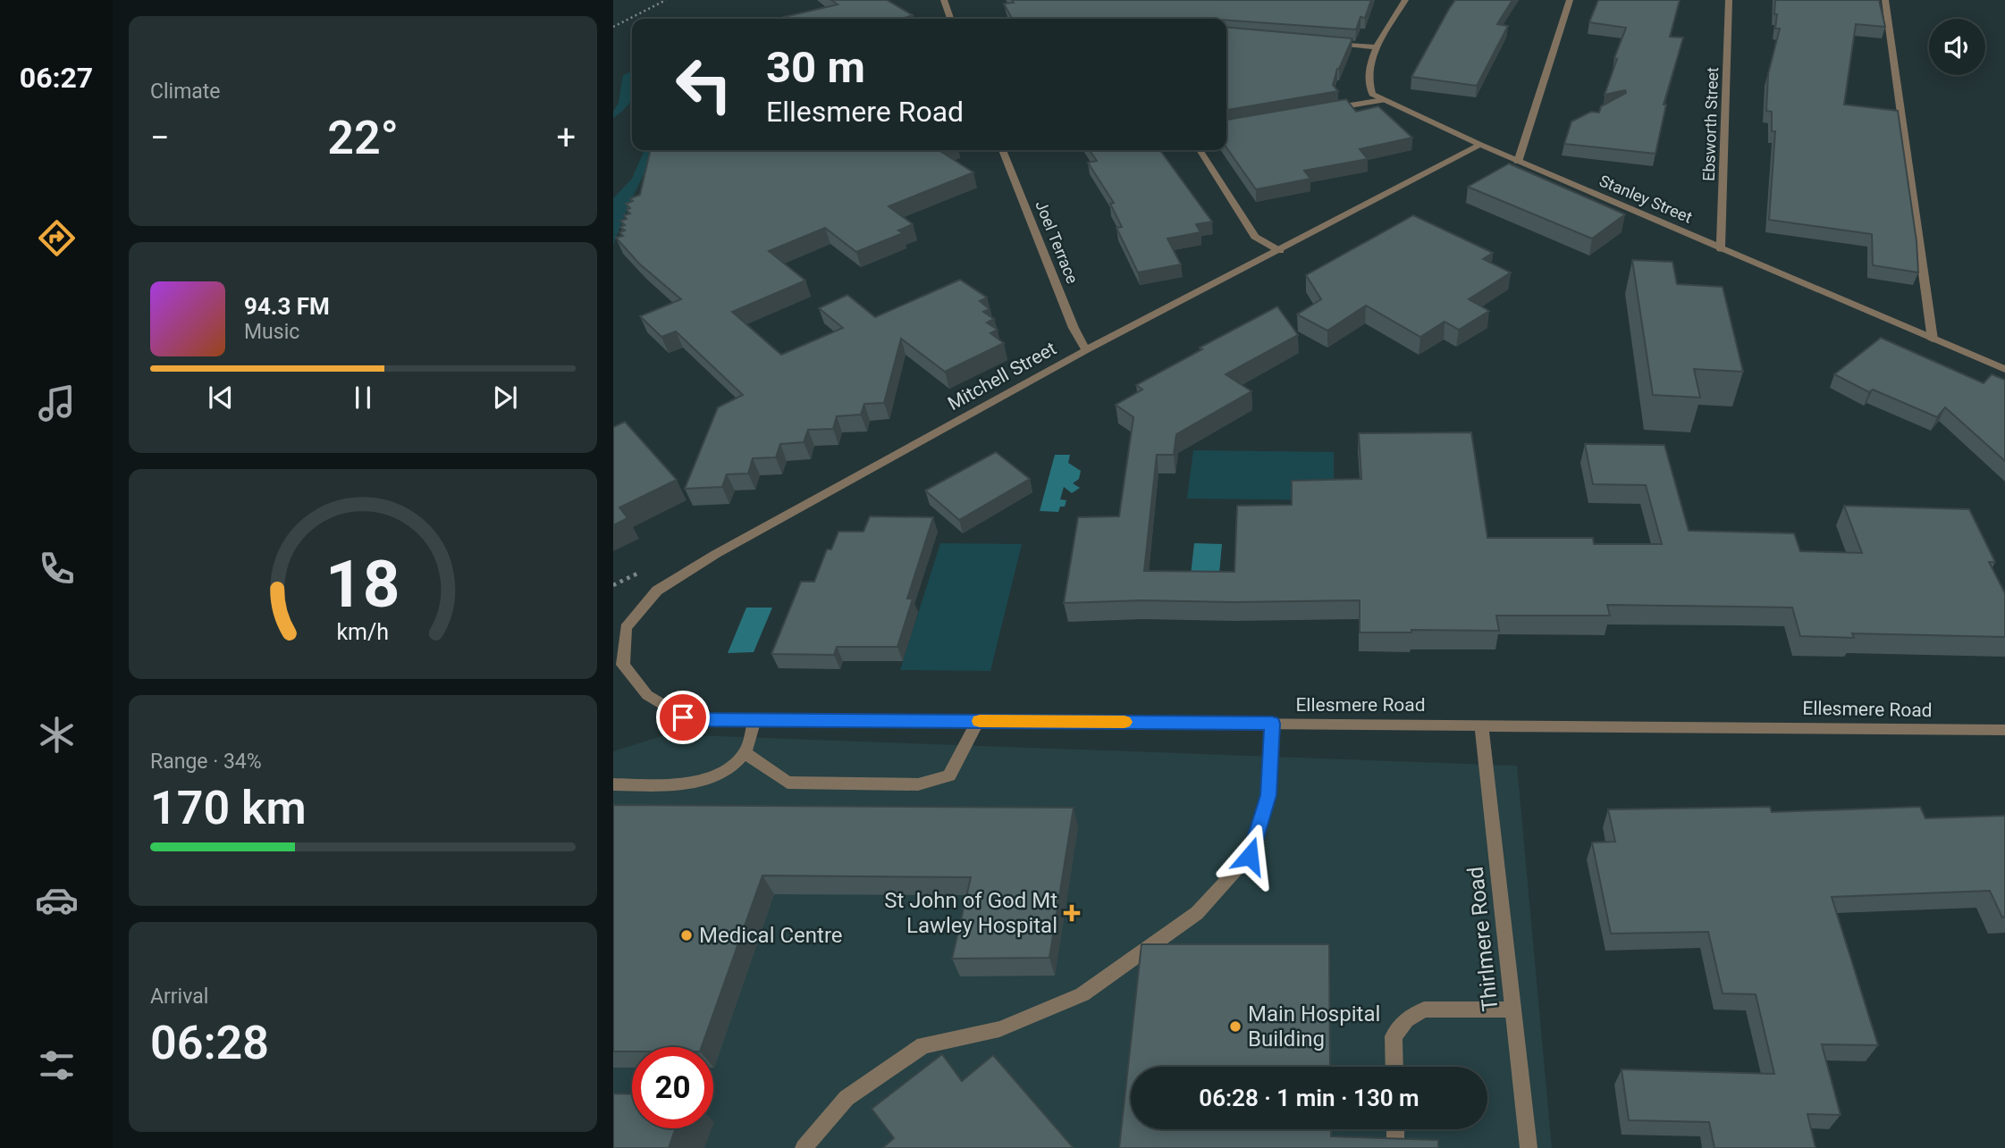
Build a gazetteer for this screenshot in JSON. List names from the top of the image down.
{
  "streets": {
    "street": [
      "Ebsworth Street",
      "Stanley Street",
      "Joel Terrace",
      "Mitchell Street",
      "Ellesmere Road",
      "Thirlmere Road"
    ]
  },
  "crossings": [
    ["Ebsworth Street", "Stanley Street"],
    ["Stanley Street", "Mitchell Street"],
    ["Joel Terrace", "Mitchell Street"],
    ["Mitchell Street", "Ellesmere Road"],
    ["Ellesmere Road", "Thirlmere Road"]
  ],
  "places": {
    "health": ["St John of God Mt Lawley Hospital"],
    "other": ["Medical Centre", "Main Hospital Building"]
  },
  "page": {
    "tabs": "06:27",
    "tile": [
      "Climate",
      ["Range · 34%", "170 km"],
      ["Arrival", "06:28"]
    ],
    "turn": ["30 m", "Ellesmere Road"],
    "heat": ["−", "22°", "+"],
    "song": ["94.3 FM", "Music"],
    "limit": "20",
    "trip": "06:28 · 1 min · 130 m",
    "gauge": ["18", "km/h"]
  }
}
